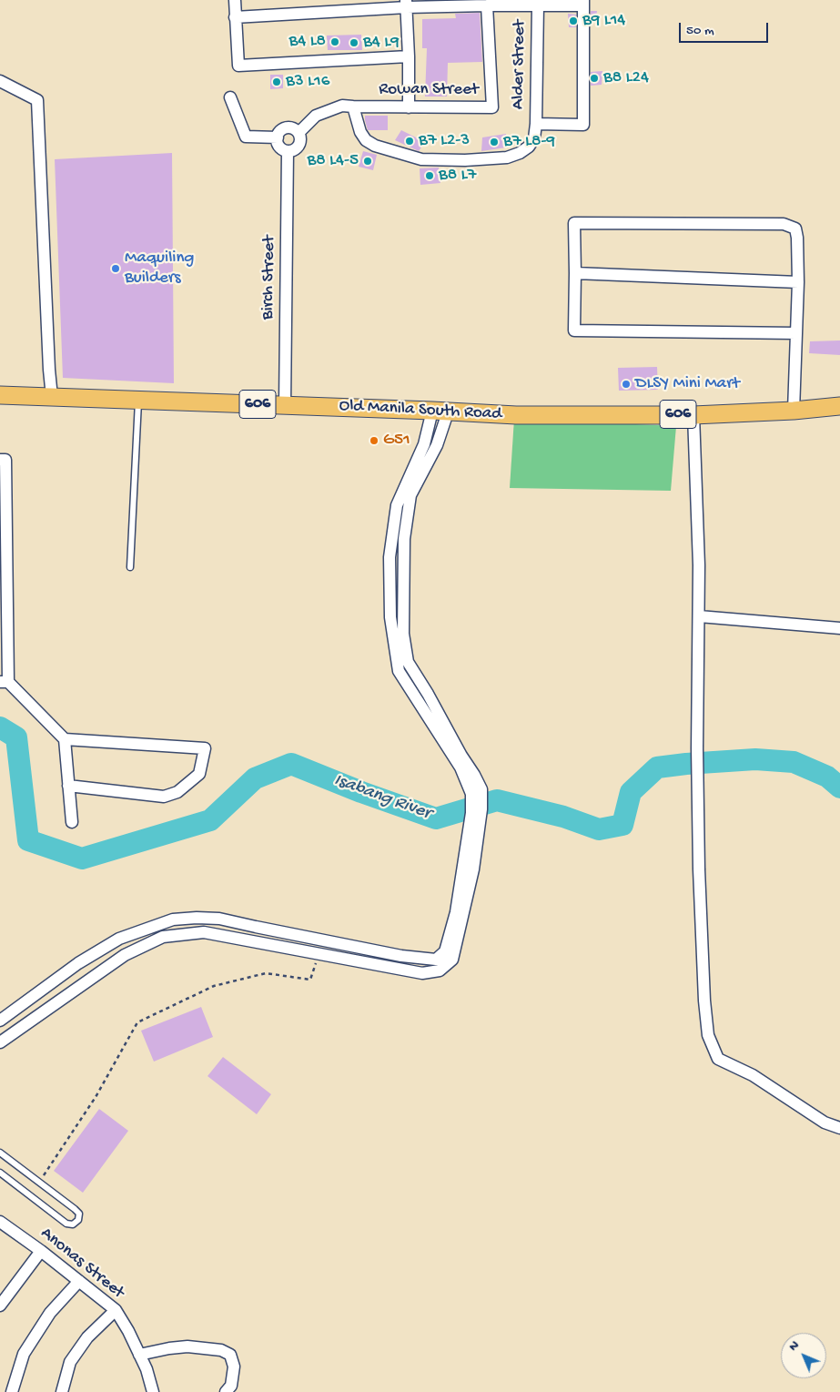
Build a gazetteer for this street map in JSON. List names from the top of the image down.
{
  "streets": {
    "main road": ["606", "Old Manila South Road"],
    "street": [
      "Alder Street",
      "Rowan Street",
      "Birch Street",
      "Anonas Street"
    ]
  },
  "crossings": [
    ["Alder Street", "Rowan Street"],
    ["Rowan Street", "Birch Street"],
    ["Birch Street", "Old Manila South Road"]
  ],
  "water": ["Isabang River"],
  "places": [
    "B9 L14",
    "B4 L8",
    "B4 L9",
    "B8 L24",
    "B3 L16",
    "B7 L2-3",
    "B7 L8-9",
    "B8 L4-5",
    "B8 L7",
    "Maquiling Builders",
    "DLSY Mini Mart",
    "G51"
  ],
  "scale_bar": "50 m",
  "north": "top left"
}
